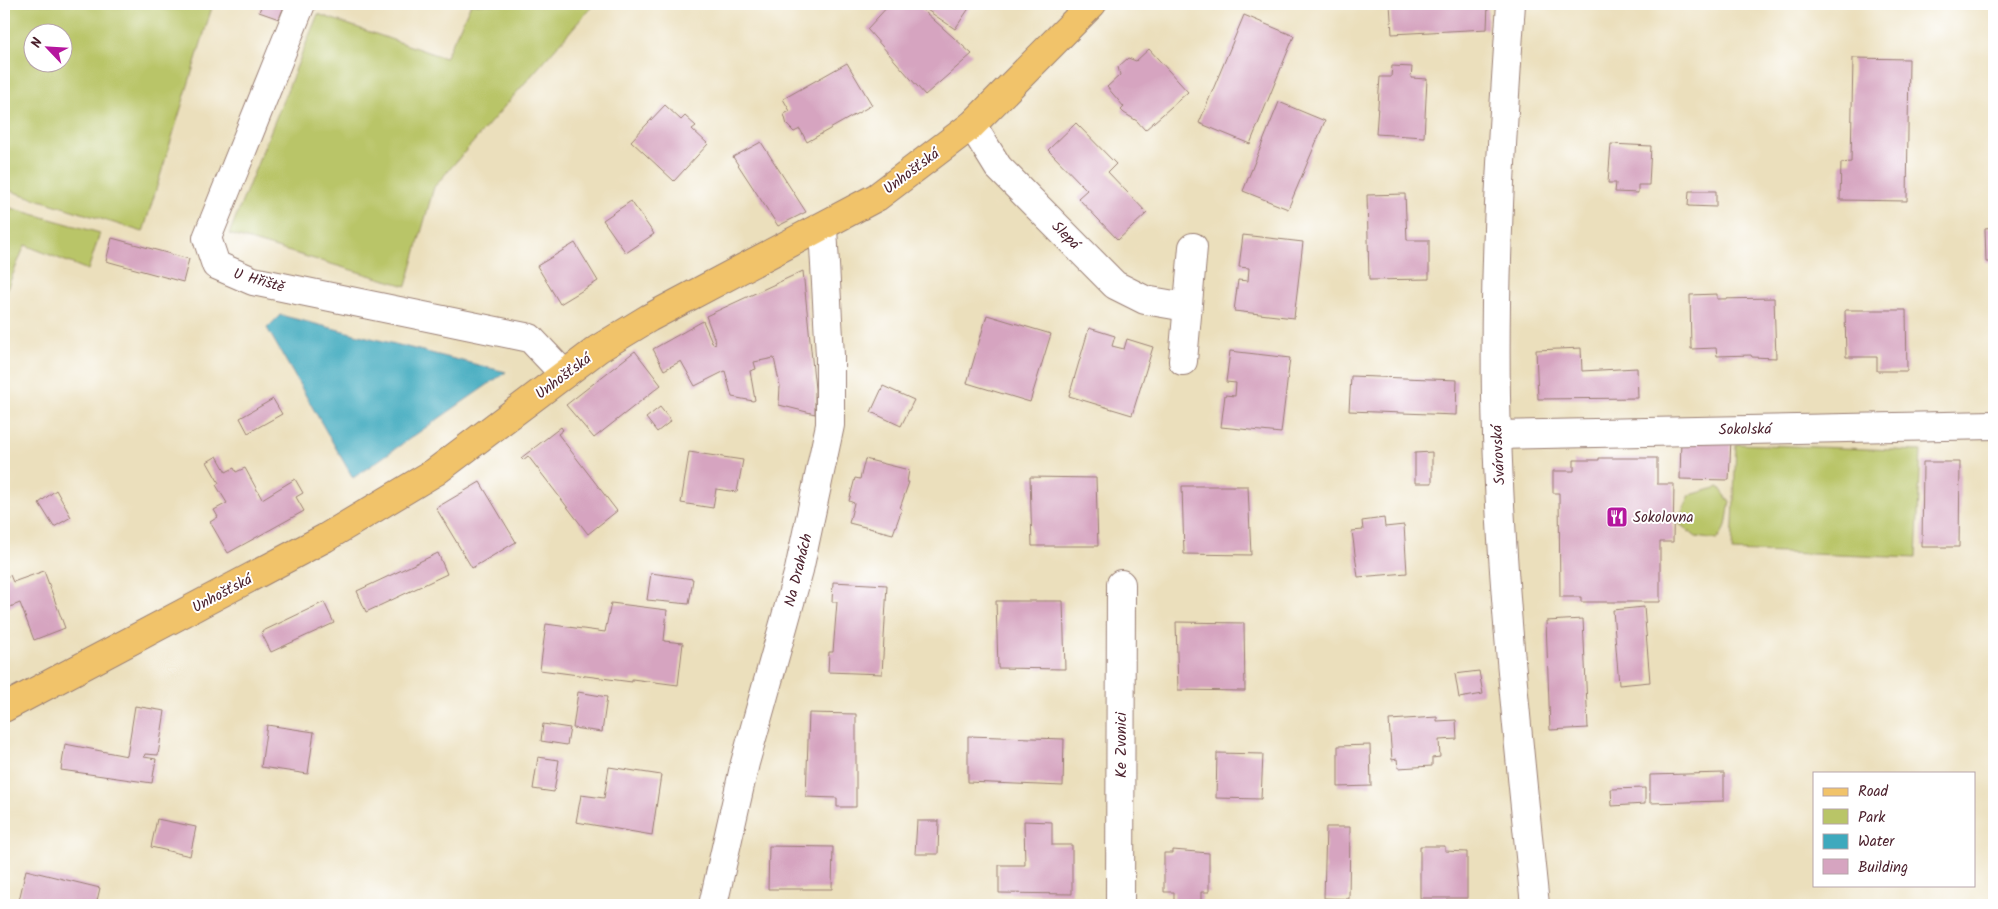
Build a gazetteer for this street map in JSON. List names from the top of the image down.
{
  "streets": {
    "main road": ["Unhošťská"],
    "street": [
      "Slepá",
      "U Hřiště",
      "Sokolská",
      "Svárovská",
      "Na Drahách",
      "Ke Zvonici"
    ]
  },
  "crossings": [
    ["Unhošťská", "Slepá"],
    ["Unhošťská", "U Hřiště"],
    ["Unhošťská", "Na Drahách"],
    ["Sokolská", "Svárovská"]
  ],
  "places": {
    "restaurant": ["Sokolovna"]
  },
  "legend": [
    "Road",
    "Park",
    "Water",
    "Building"
  ],
  "north": "top left"
}
